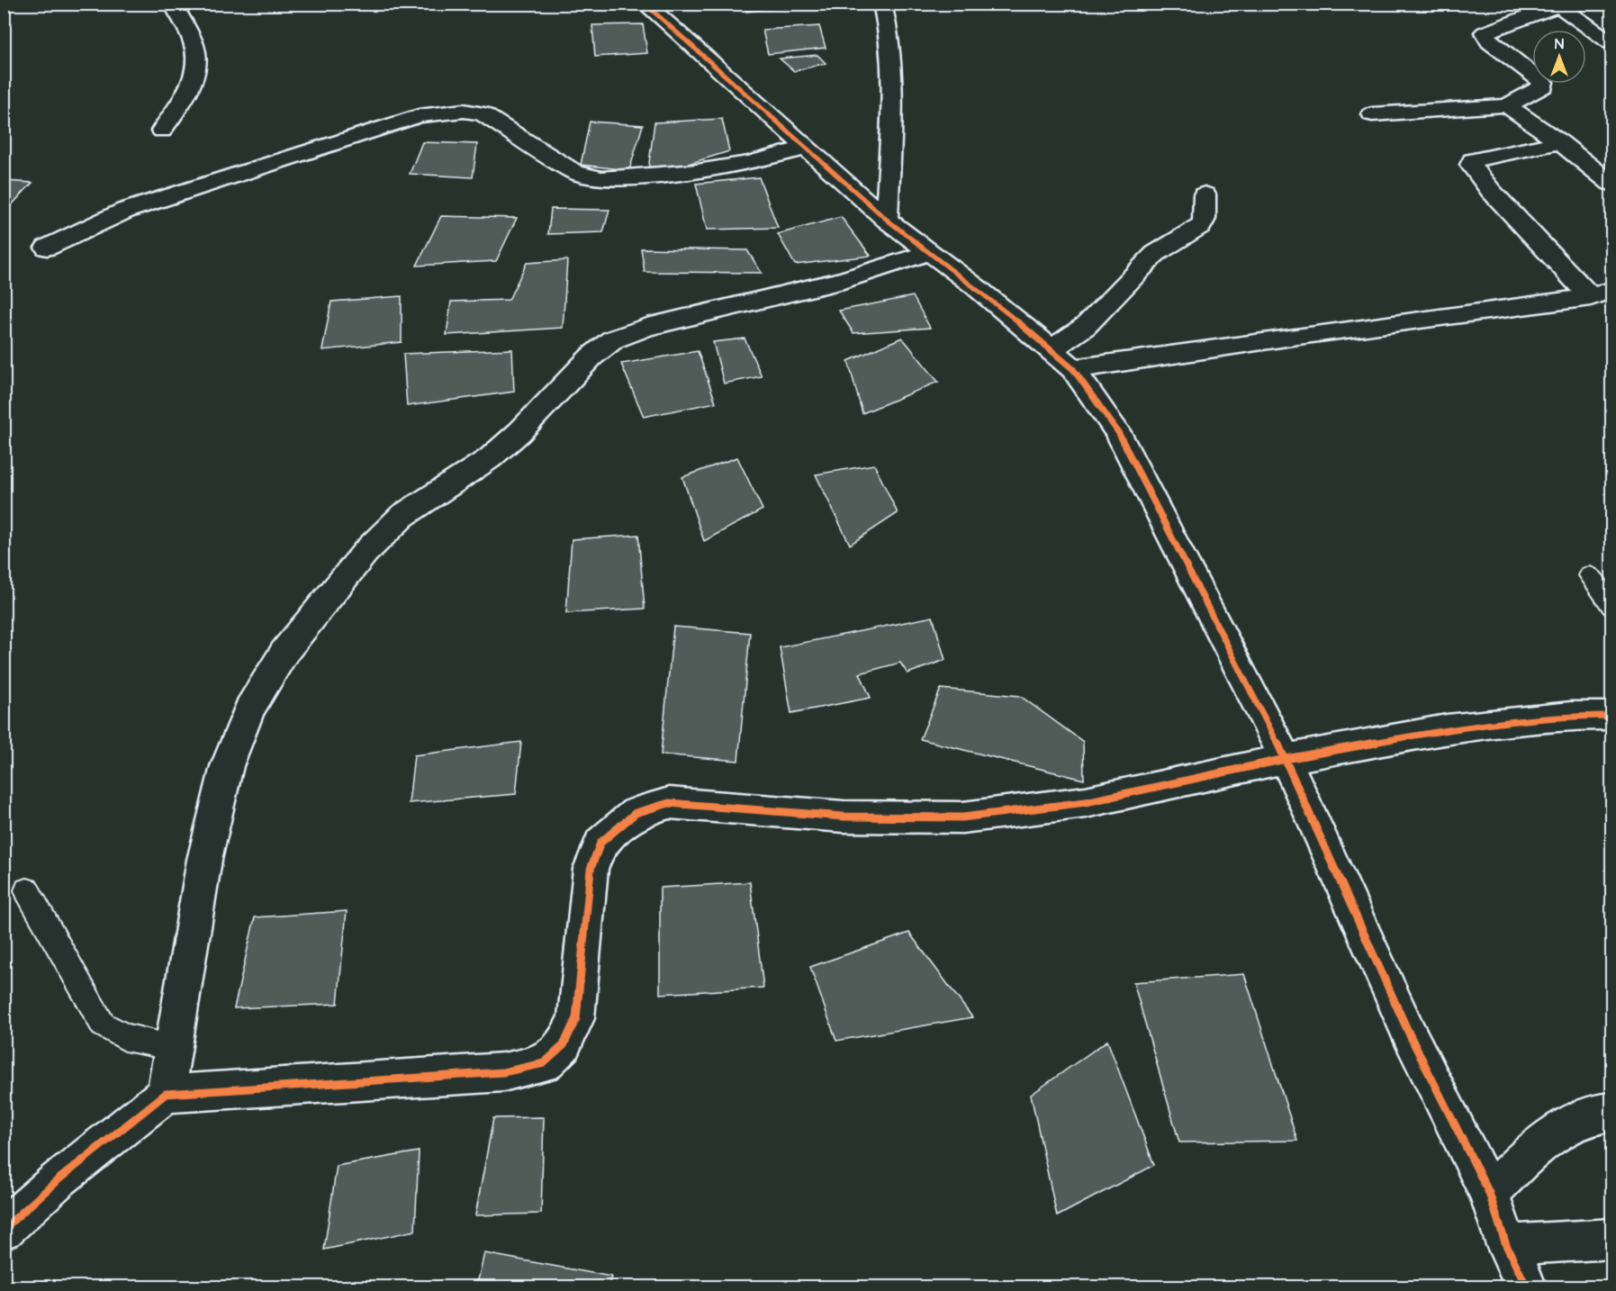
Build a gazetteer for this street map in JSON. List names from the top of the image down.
{
  "north": "top"
}
